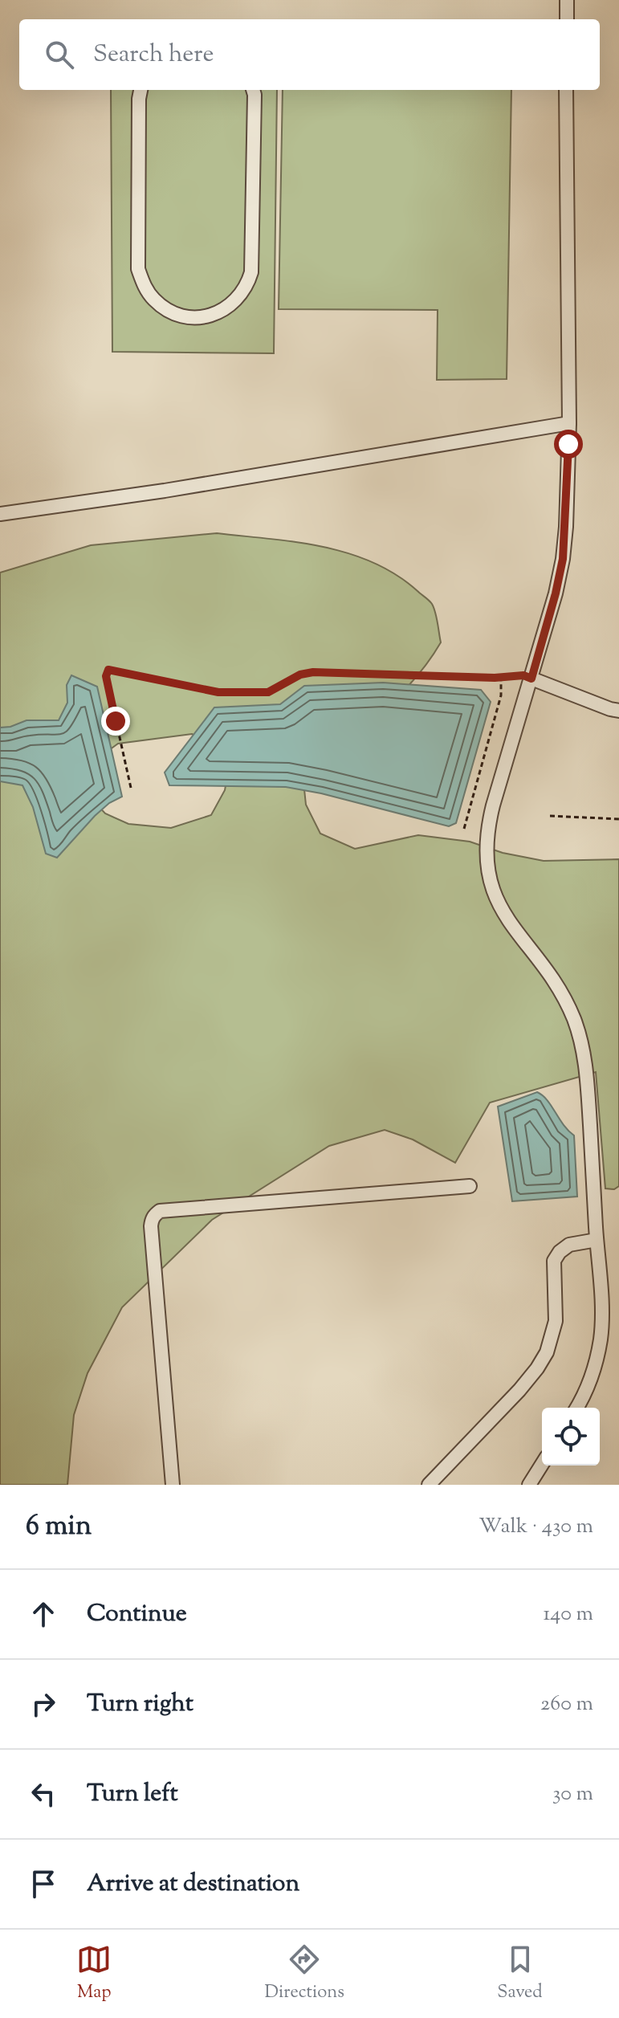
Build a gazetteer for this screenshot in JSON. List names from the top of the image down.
{
  "page": {
    "search": "Search here",
    "heading": ["6 min", "Walk · 430 m"],
    "list": [
      ["Continue", "140 m"],
      ["Turn right", "260 m"],
      ["Turn left", "30 m"],
      "Arrive at destination"
    ],
    "nav": ["Map", "Directions", "Saved"]
  }
}
